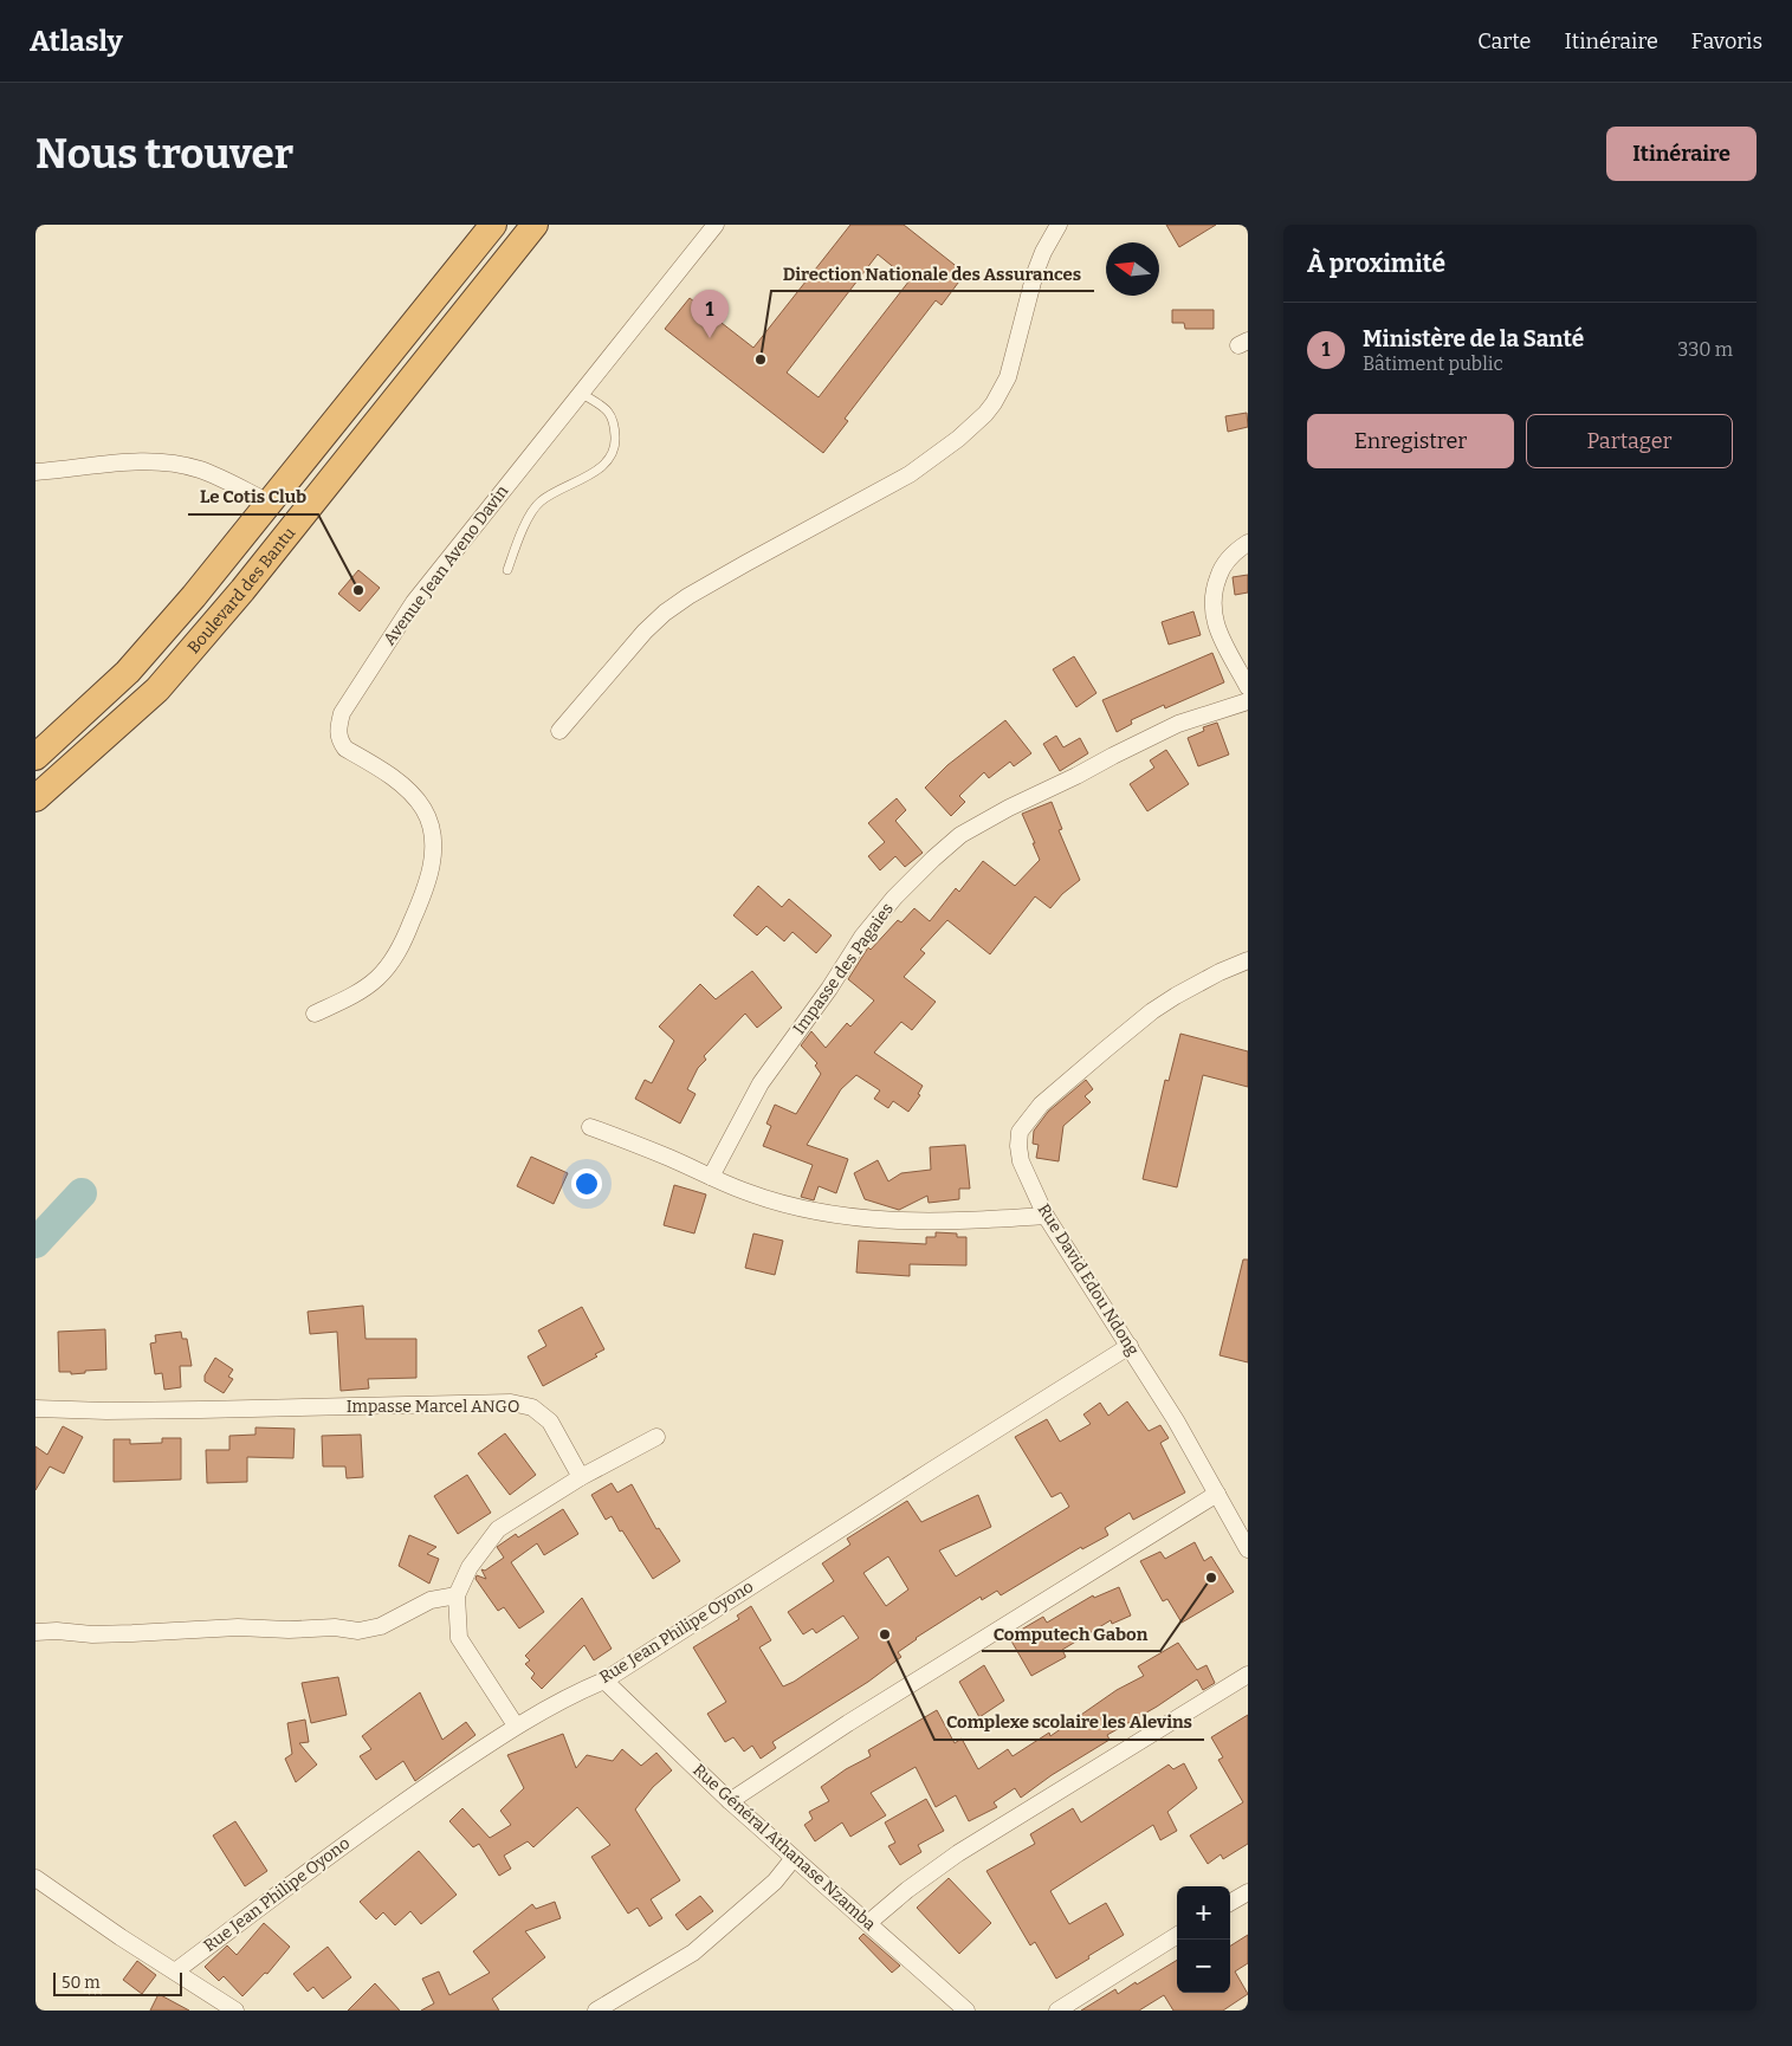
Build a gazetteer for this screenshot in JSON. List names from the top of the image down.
{
  "streets": {
    "highway": ["Boulevard des Bantu"],
    "street": [
      "Avenue Jean Aveno Davin",
      "Impasse des Pagaies",
      "Rue David Edou Ndong",
      "Impasse Marcel ANGO",
      "Rue Jean Philipe Oyono",
      "Rue Général Athanase Nzamba"
    ]
  },
  "crossings": [
    ["Rue David Edou Ndong", "Rue Jean Philipe Oyono"],
    ["Rue Jean Philipe Oyono", "Rue Général Athanase Nzamba"]
  ],
  "places": [
    "Direction Nationale des Assurances",
    "Le Cotis Club",
    "Computech Gabon",
    "Complexe scolaire les Alevins"
  ],
  "scale_bar": "50 m",
  "north": "left",
  "page": {
    "header": "Atlasly",
    "nav": ["Carte", "Itinéraire", "Favoris"],
    "buttons": [
      "Itinéraire",
      ["Enregistrer", "Partager"]
    ],
    "title": "Nous trouver",
    "heading": "À proximité",
    "pins": "1",
    "list": [
      {
        "mark": "1",
        "name": "Ministère de la Santé",
        "note": "Bâtiment public",
        "value": "330 m"
      }
    ],
    "map_buttons": ["+", "−"],
    "scale": "50 m"
  }
}
